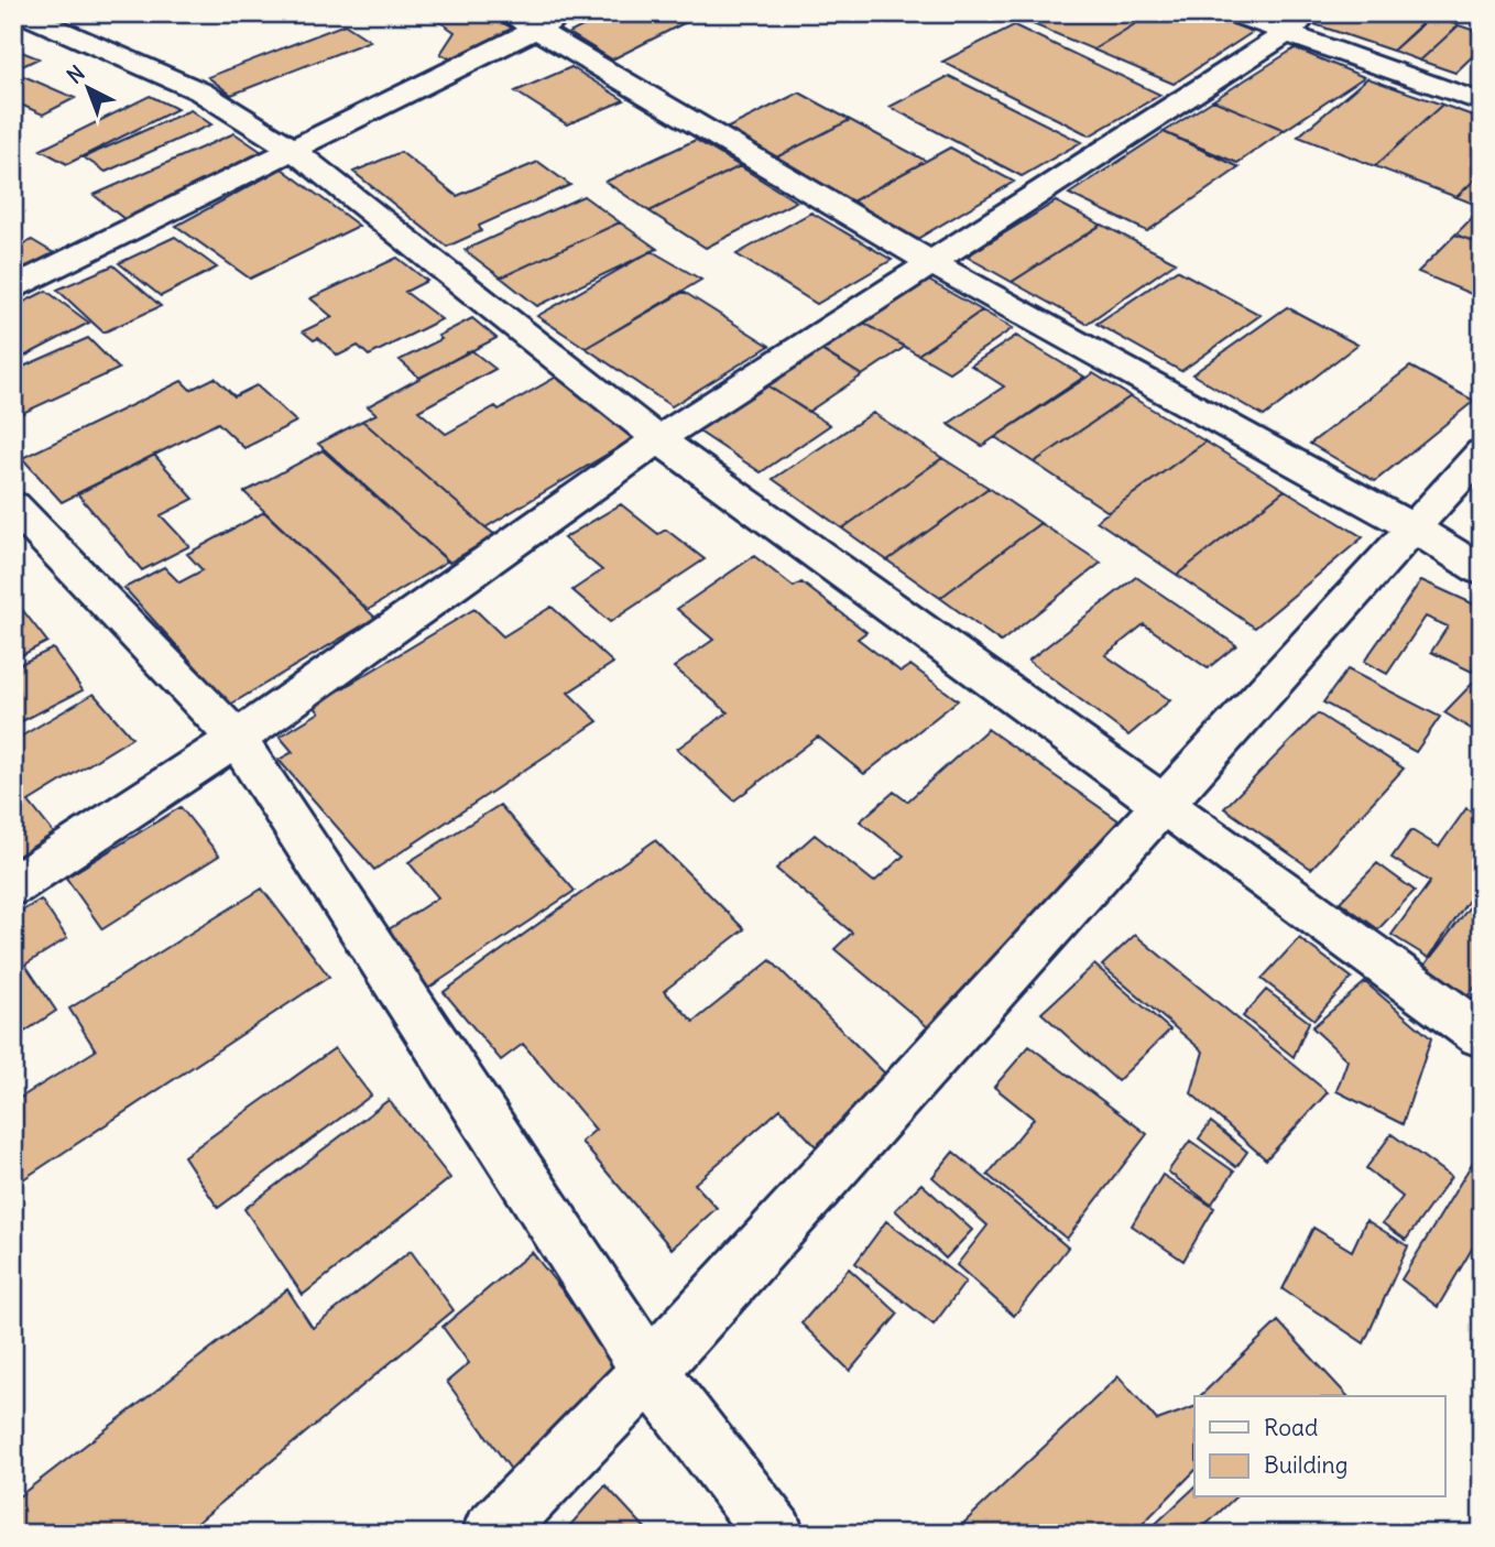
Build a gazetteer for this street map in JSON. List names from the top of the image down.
{
  "legend": ["Road", "Building"],
  "north": "top left"
}
